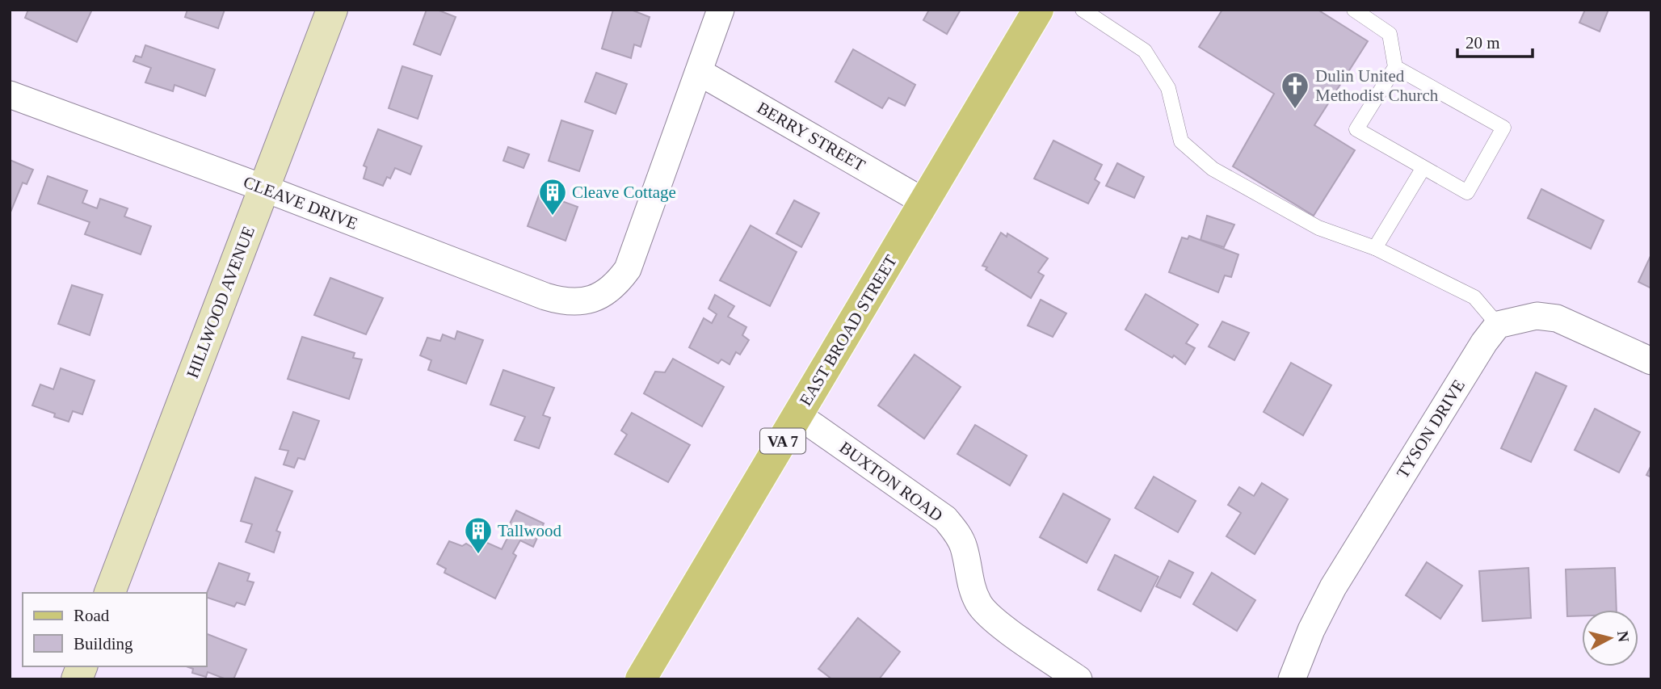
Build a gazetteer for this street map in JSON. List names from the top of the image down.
{
  "streets": {
    "main road": ["HILLWOOD AVENUE", "EAST BROAD STREET", "VA 7"],
    "street": [
      "BERRY STREET",
      "CLEAVE DRIVE",
      "TYSON DRIVE",
      "BUXTON ROAD"
    ]
  },
  "crossings": [
    ["BERRY STREET", "CLEAVE DRIVE"],
    ["BERRY STREET", "EAST BROAD STREET"],
    ["CLEAVE DRIVE", "HILLWOOD AVENUE"],
    ["EAST BROAD STREET", "BUXTON ROAD"]
  ],
  "places": {
    "church": ["Dulin United Methodist Church"],
    "building": ["Cleave Cottage", "Tallwood"]
  },
  "legend": ["Road", "Building"],
  "scale_bar": "20 m",
  "north": "right"
}
